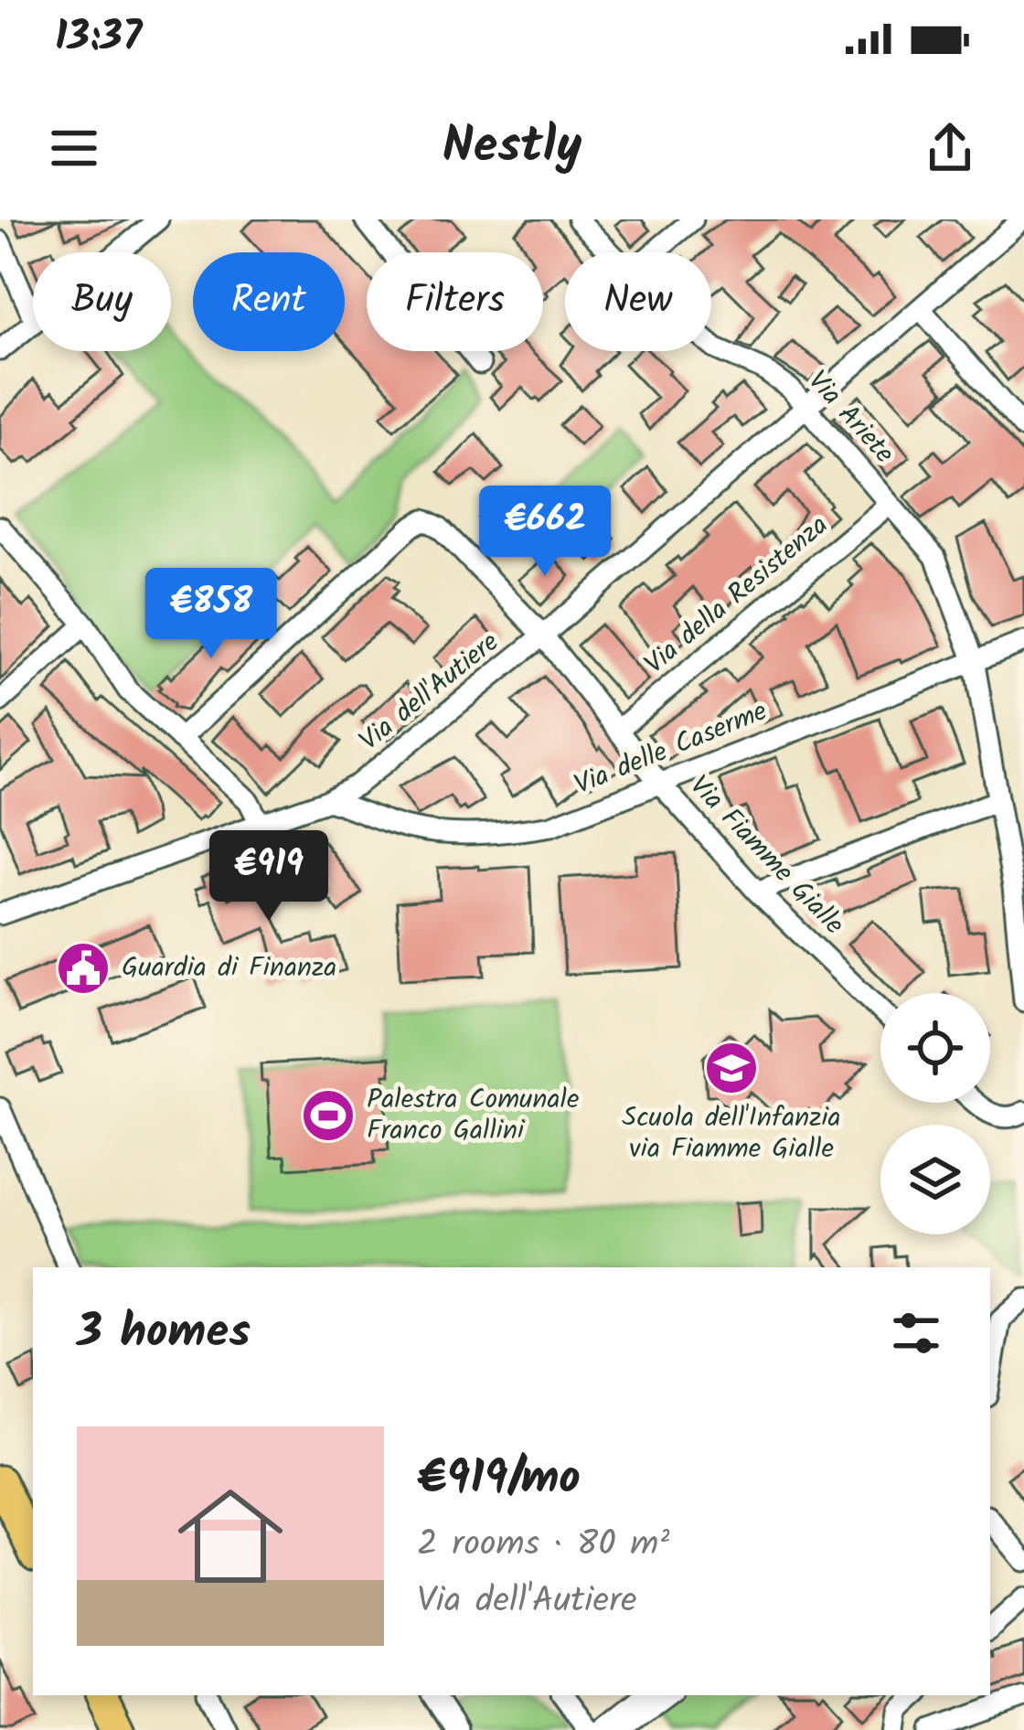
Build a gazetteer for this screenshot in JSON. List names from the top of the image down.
{
  "streets": {
    "street": [
      "Via Ariete",
      "Via della Resistenza",
      "Via dell'Autiere",
      "Via delle Caserme",
      "Via Fiamme Gialle"
    ]
  },
  "crossings": [
    ["Via Ariete", "Via della Resistenza"],
    ["Via Ariete", "Via dell'Autiere"],
    ["Via Ariete", "Via delle Caserme"],
    ["Via della Resistenza", "Via Fiamme Gialle"],
    ["Via dell'Autiere", "Via delle Caserme"],
    ["Via dell'Autiere", "Via Fiamme Gialle"],
    ["Via delle Caserme", "Via Fiamme Gialle"]
  ],
  "places": {
    "public building": ["Guardia di Finanza"],
    "school or university": ["Scuola dell'Infanzia via Fiamme Gialle"],
    "sports": ["Palestra Comunale Franco Gallini"]
  },
  "page": {
    "status": "13:37",
    "header": "Nestly",
    "chip": [
      "Buy",
      "Rent",
      "Filters",
      "New"
    ],
    "price": ["€662", "€858", "€919"],
    "heading": "3 homes",
    "list": [
      {
        "name": "€919/mo",
        "note": "2 rooms · 80 m² · Via dell'Autiere"
      }
    ]
  }
}
